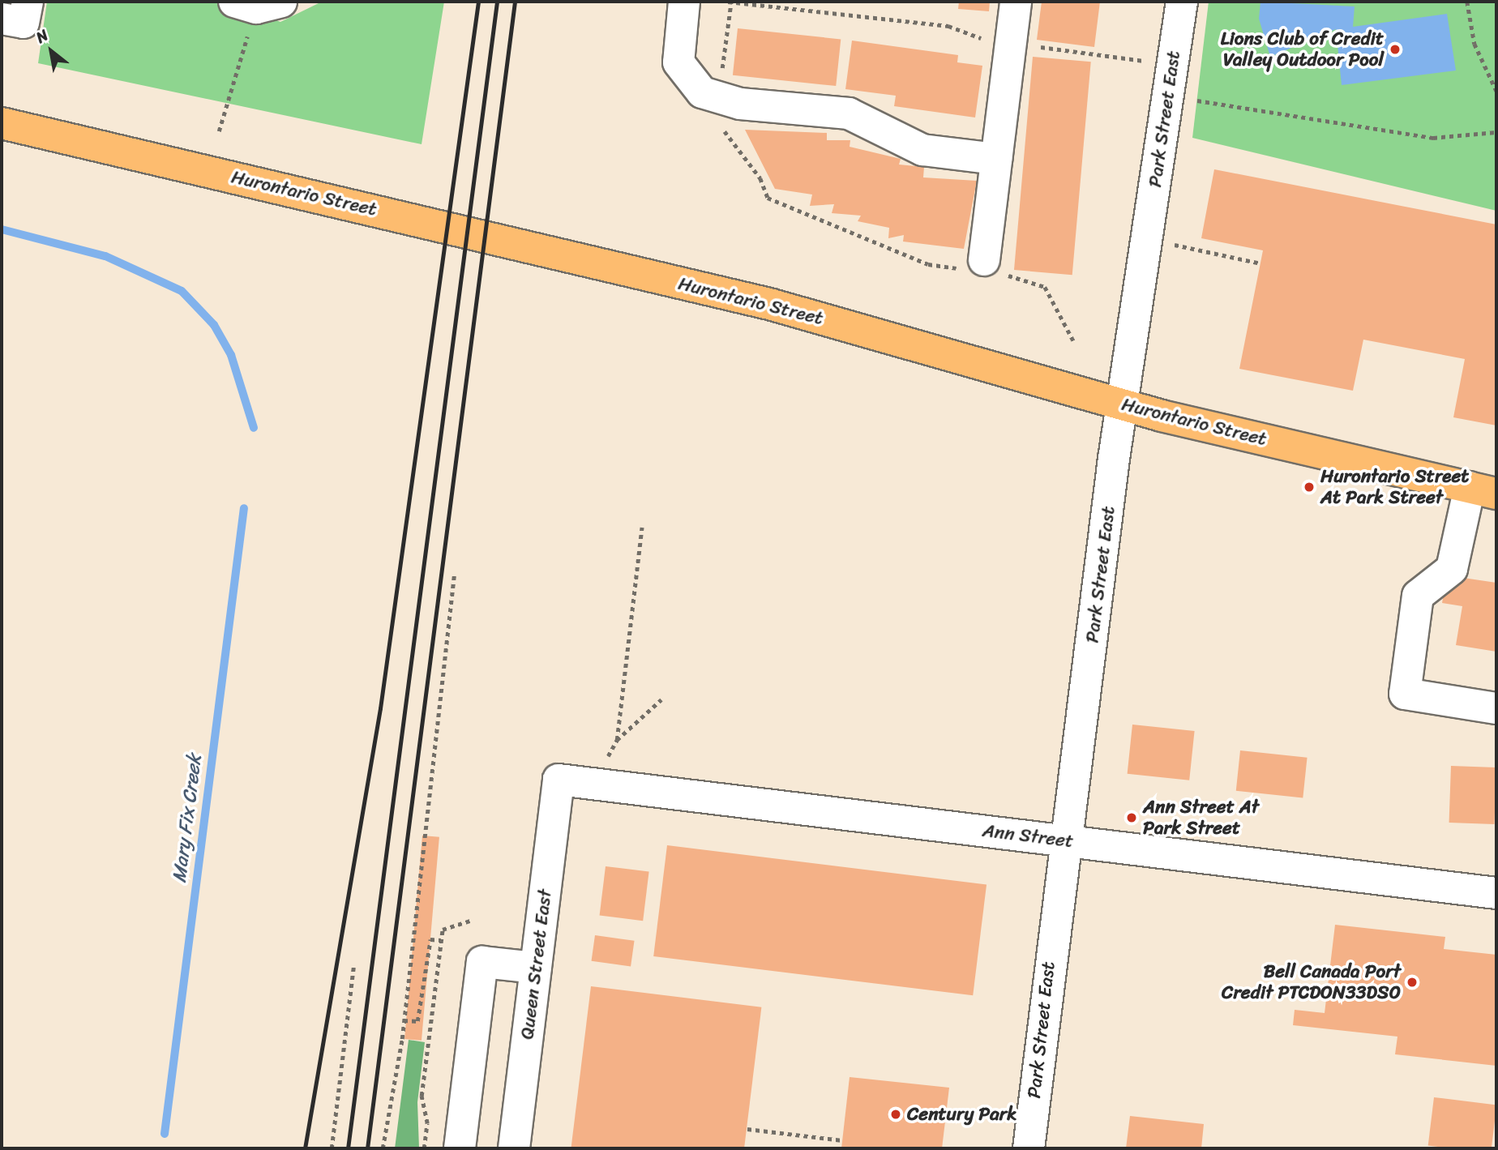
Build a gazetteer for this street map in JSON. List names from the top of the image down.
{
  "streets": {
    "main road": ["Hurontario Street"],
    "street": ["Park Street East", "Ann Street", "Queen Street East"]
  },
  "crossings": [
    ["Park Street East", "Hurontario Street"],
    ["Park Street East", "Ann Street"],
    ["Ann Street", "Queen Street East"]
  ],
  "water": ["Mary Fix Creek"],
  "places": [
    "Lions Club of Credit Valley Outdoor Pool",
    "Hurontario Street At Park Street",
    "Ann Street At Park Street",
    "Bell Canada Port Credit PTCDON33DS0",
    "Century Park"
  ],
  "north": "top left"
}
